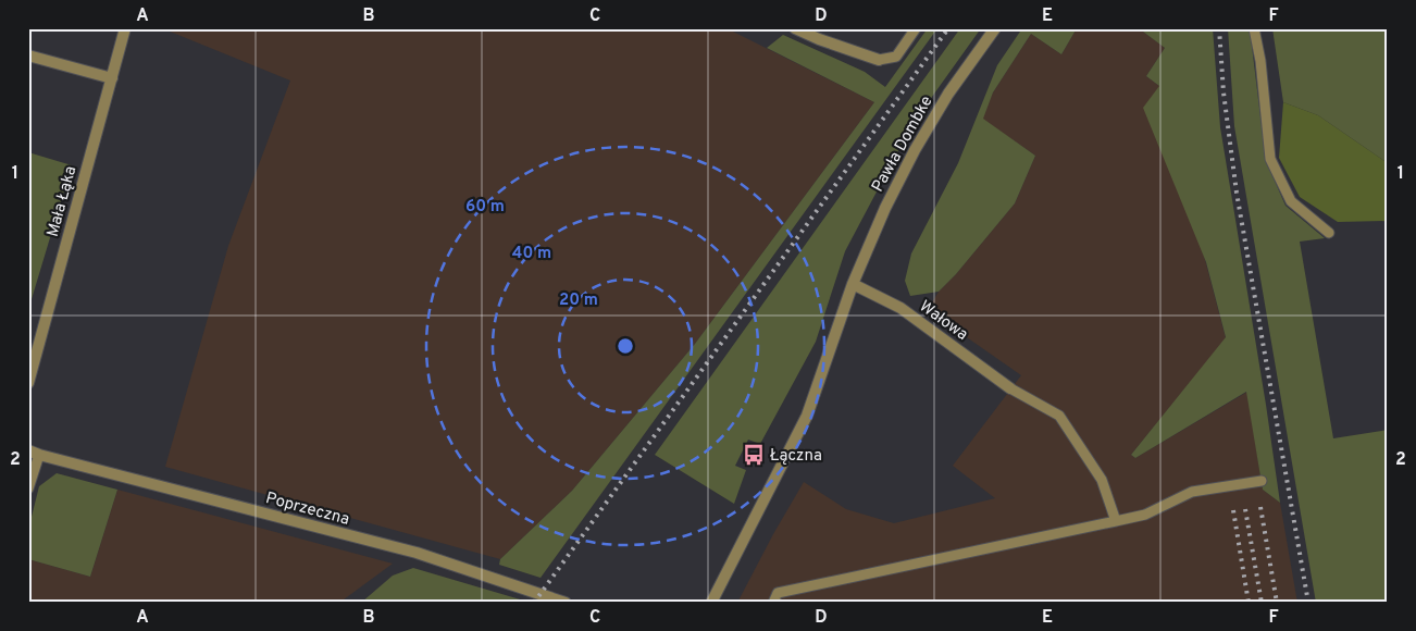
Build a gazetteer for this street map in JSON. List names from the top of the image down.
{
  "streets": {
    "street": [
      "Pawła Dombke",
      "Mała Łąka",
      "Wałowa",
      "Poprzeczna"
    ]
  },
  "crossings": [
    ["Pawła Dombke", "Wałowa"]
  ],
  "places": {
    "bus stop": ["Łączna"]
  },
  "grid": {
    "columns": [
      "A",
      "B",
      "C",
      "D",
      "E",
      "F"
    ],
    "rows": ["1", "2"]
  },
  "rings": ["60 m", "40 m", "20 m"]
}
